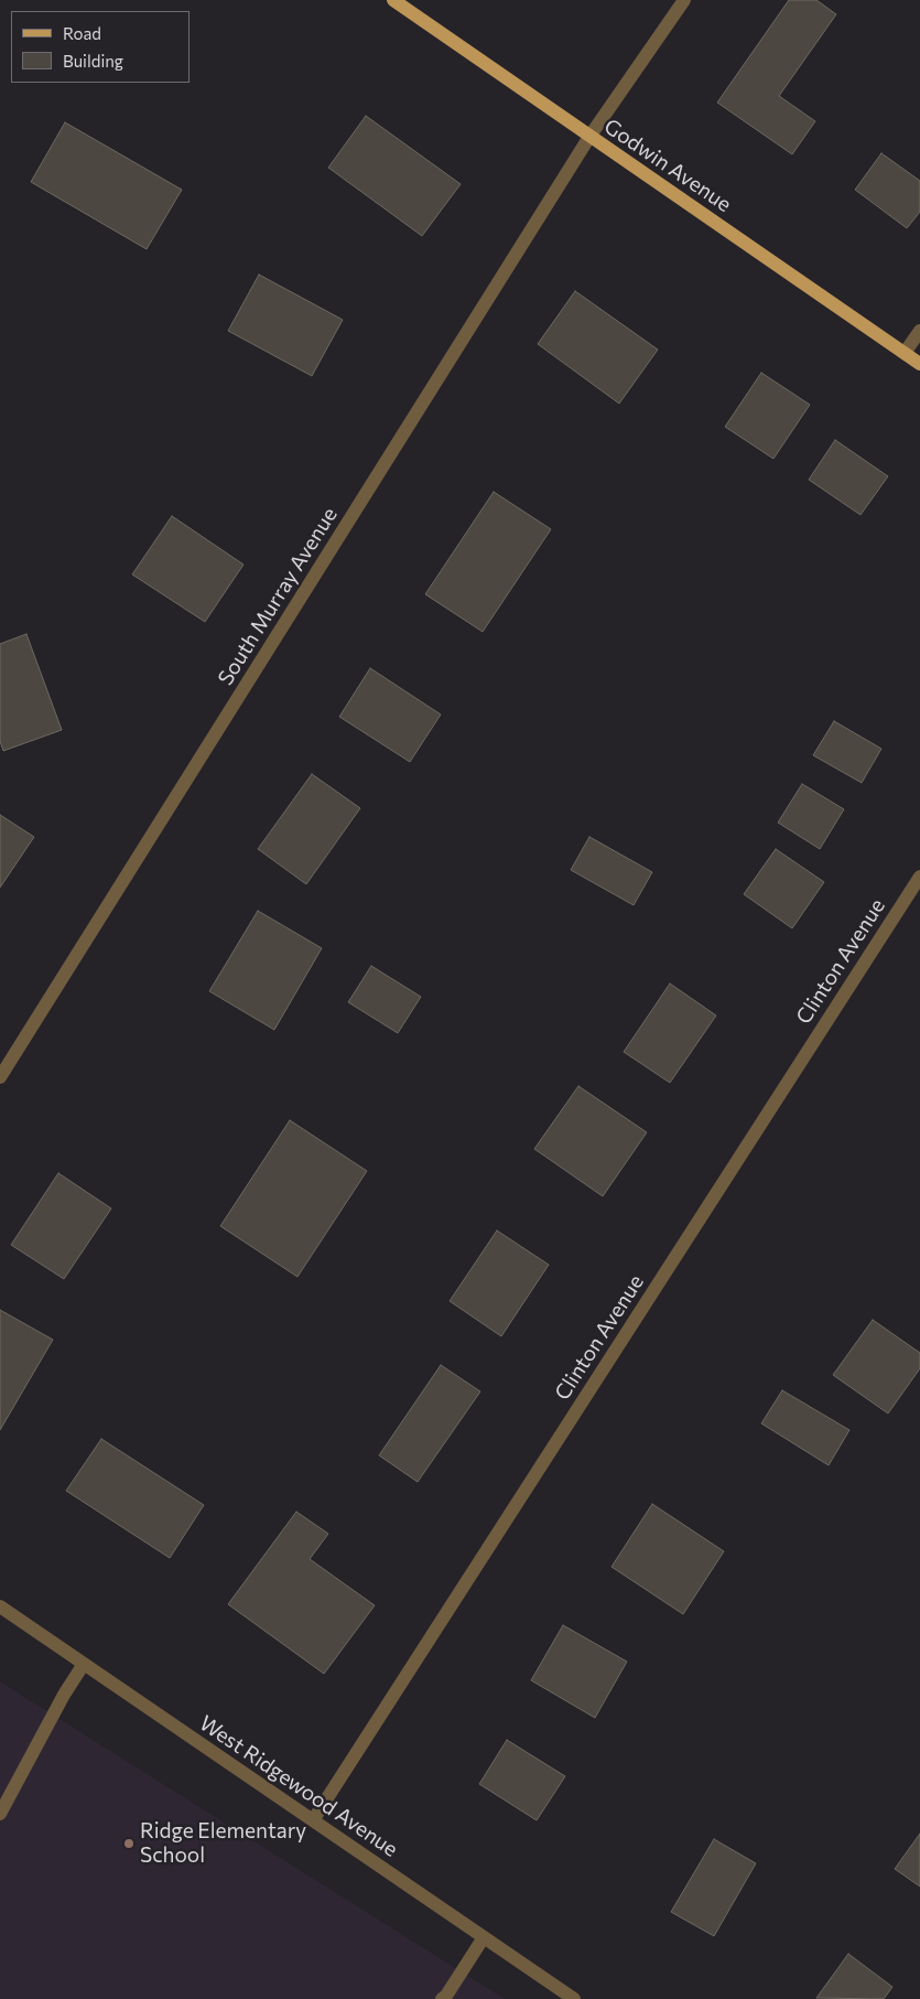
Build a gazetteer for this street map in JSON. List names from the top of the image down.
{
  "streets": {
    "main road": ["Godwin Avenue"],
    "street": ["South Murray Avenue", "Clinton Avenue", "West Ridgewood Avenue"]
  },
  "crossings": [
    ["Godwin Avenue", "South Murray Avenue"],
    ["Clinton Avenue", "West Ridgewood Avenue"]
  ],
  "places": ["Ridge Elementary School"],
  "legend": ["Road", "Building"]
}
